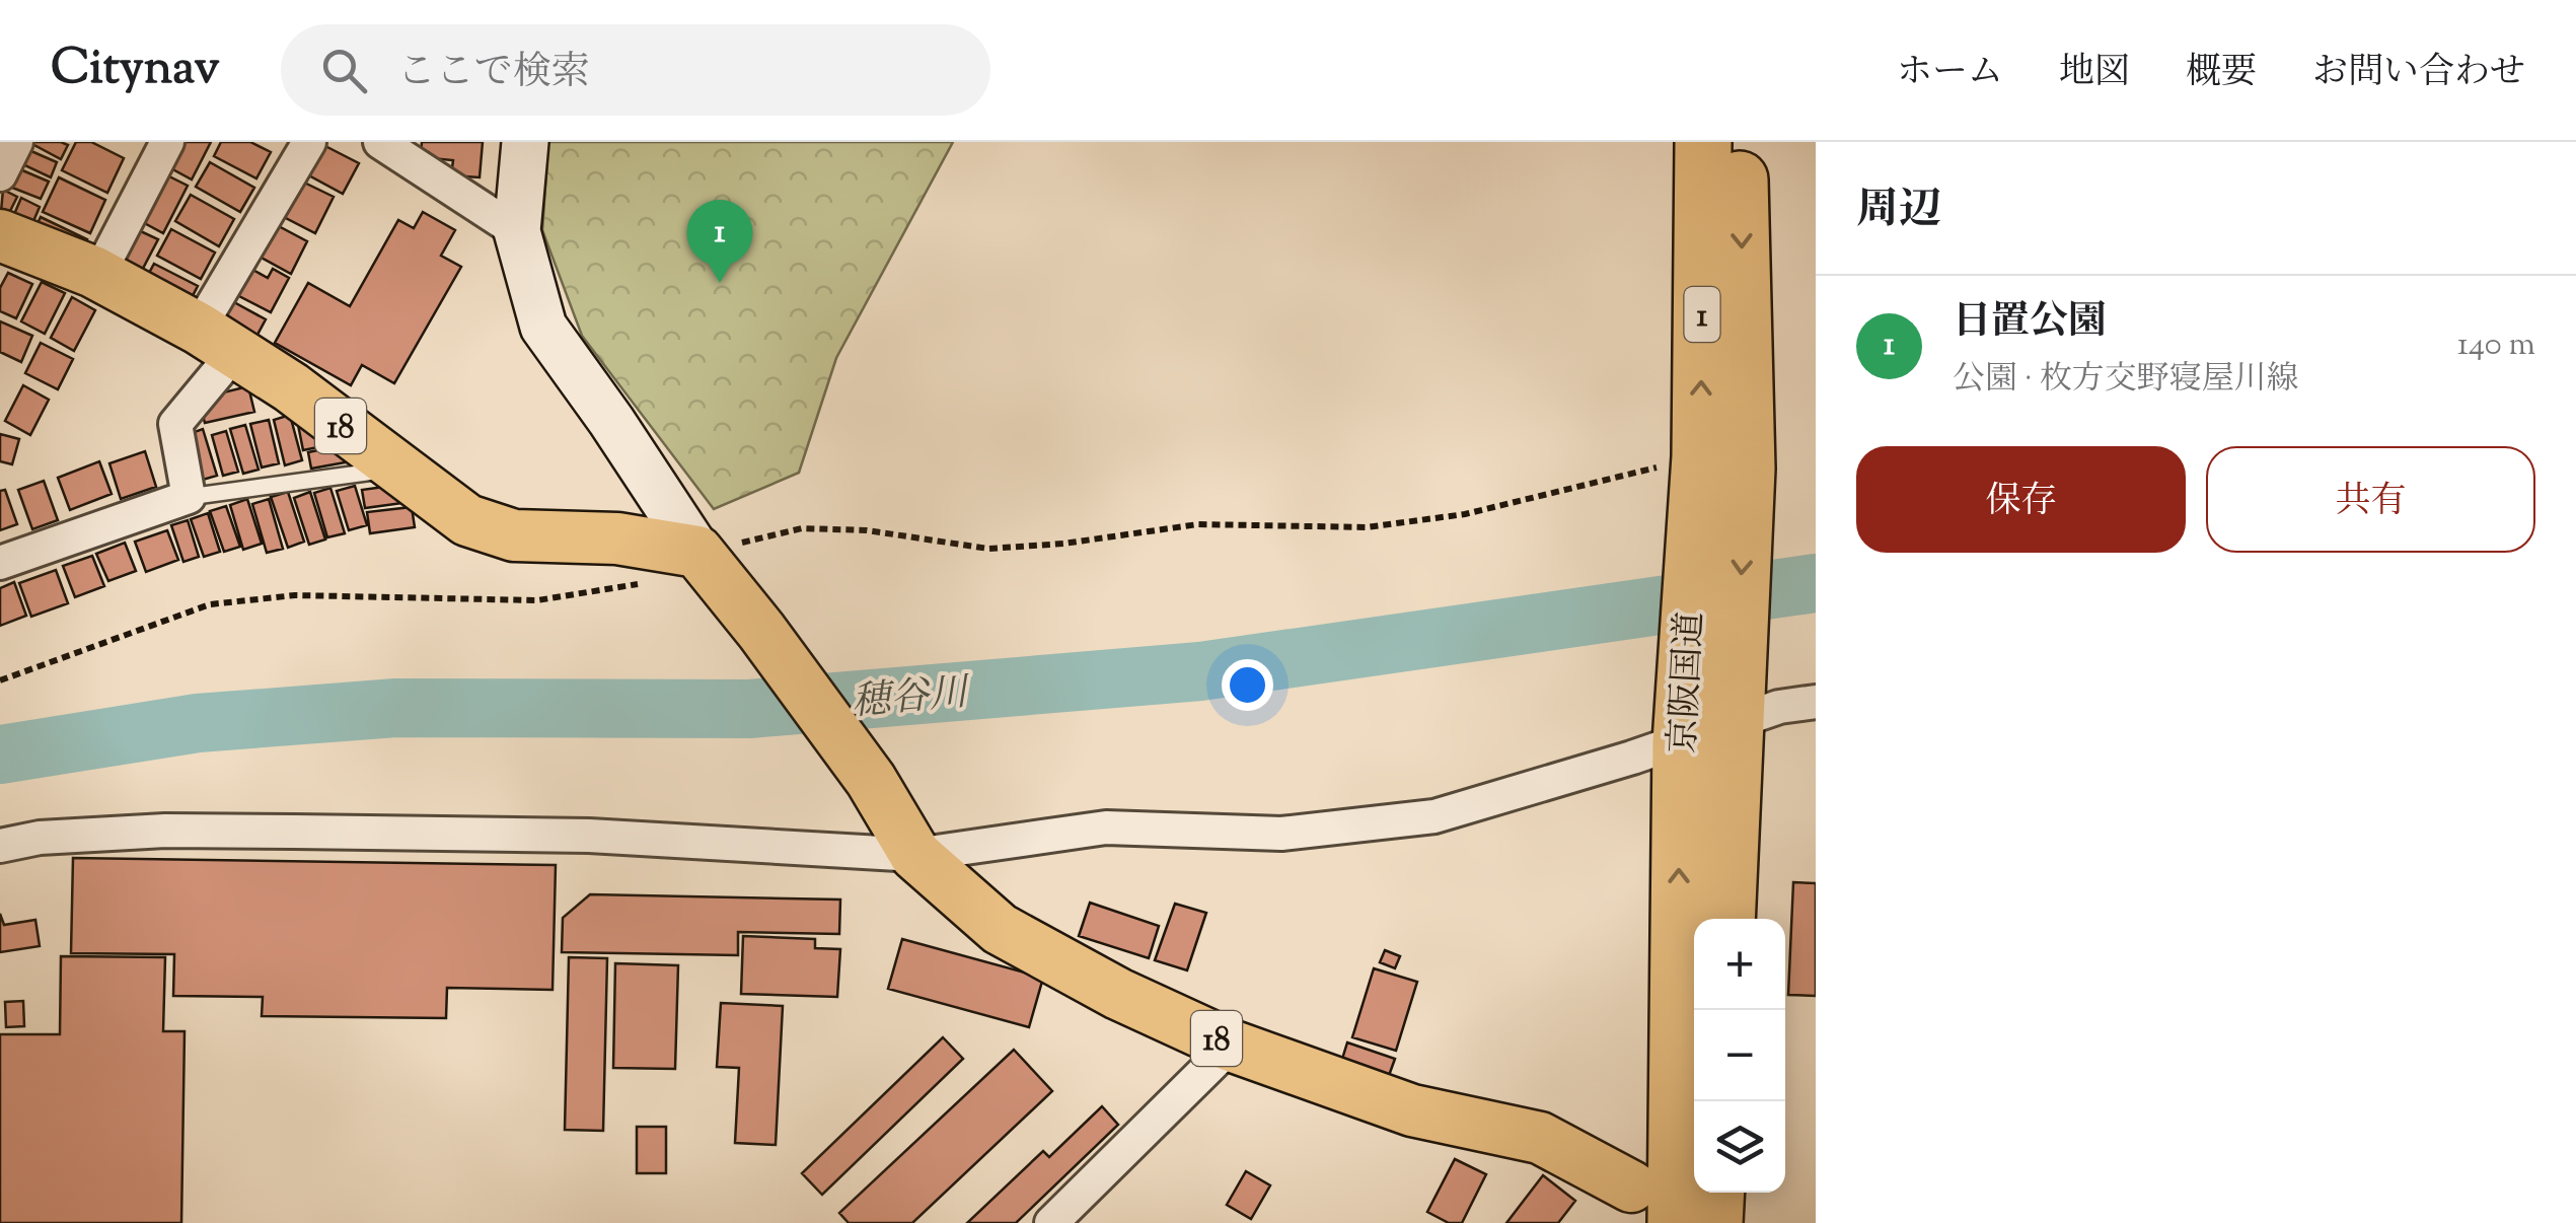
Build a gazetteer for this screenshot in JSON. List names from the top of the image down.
{
  "streets": {
    "highway": ["1", "京阪国道"],
    "main road": ["18"]
  },
  "water": ["穂谷川"],
  "page": {
    "header": "Citynav",
    "search": "ここで検索",
    "nav": [
      "ホーム",
      "地図",
      "概要",
      "お問い合わせ"
    ],
    "heading": "周辺",
    "pins": "1",
    "list": [
      {
        "mark": "1",
        "name": "日置公園",
        "note": "公園 · 枚方交野寝屋川線",
        "value": "140 m"
      }
    ],
    "buttons": ["保存", "共有"],
    "map_buttons": ["+", "−"]
  }
}
